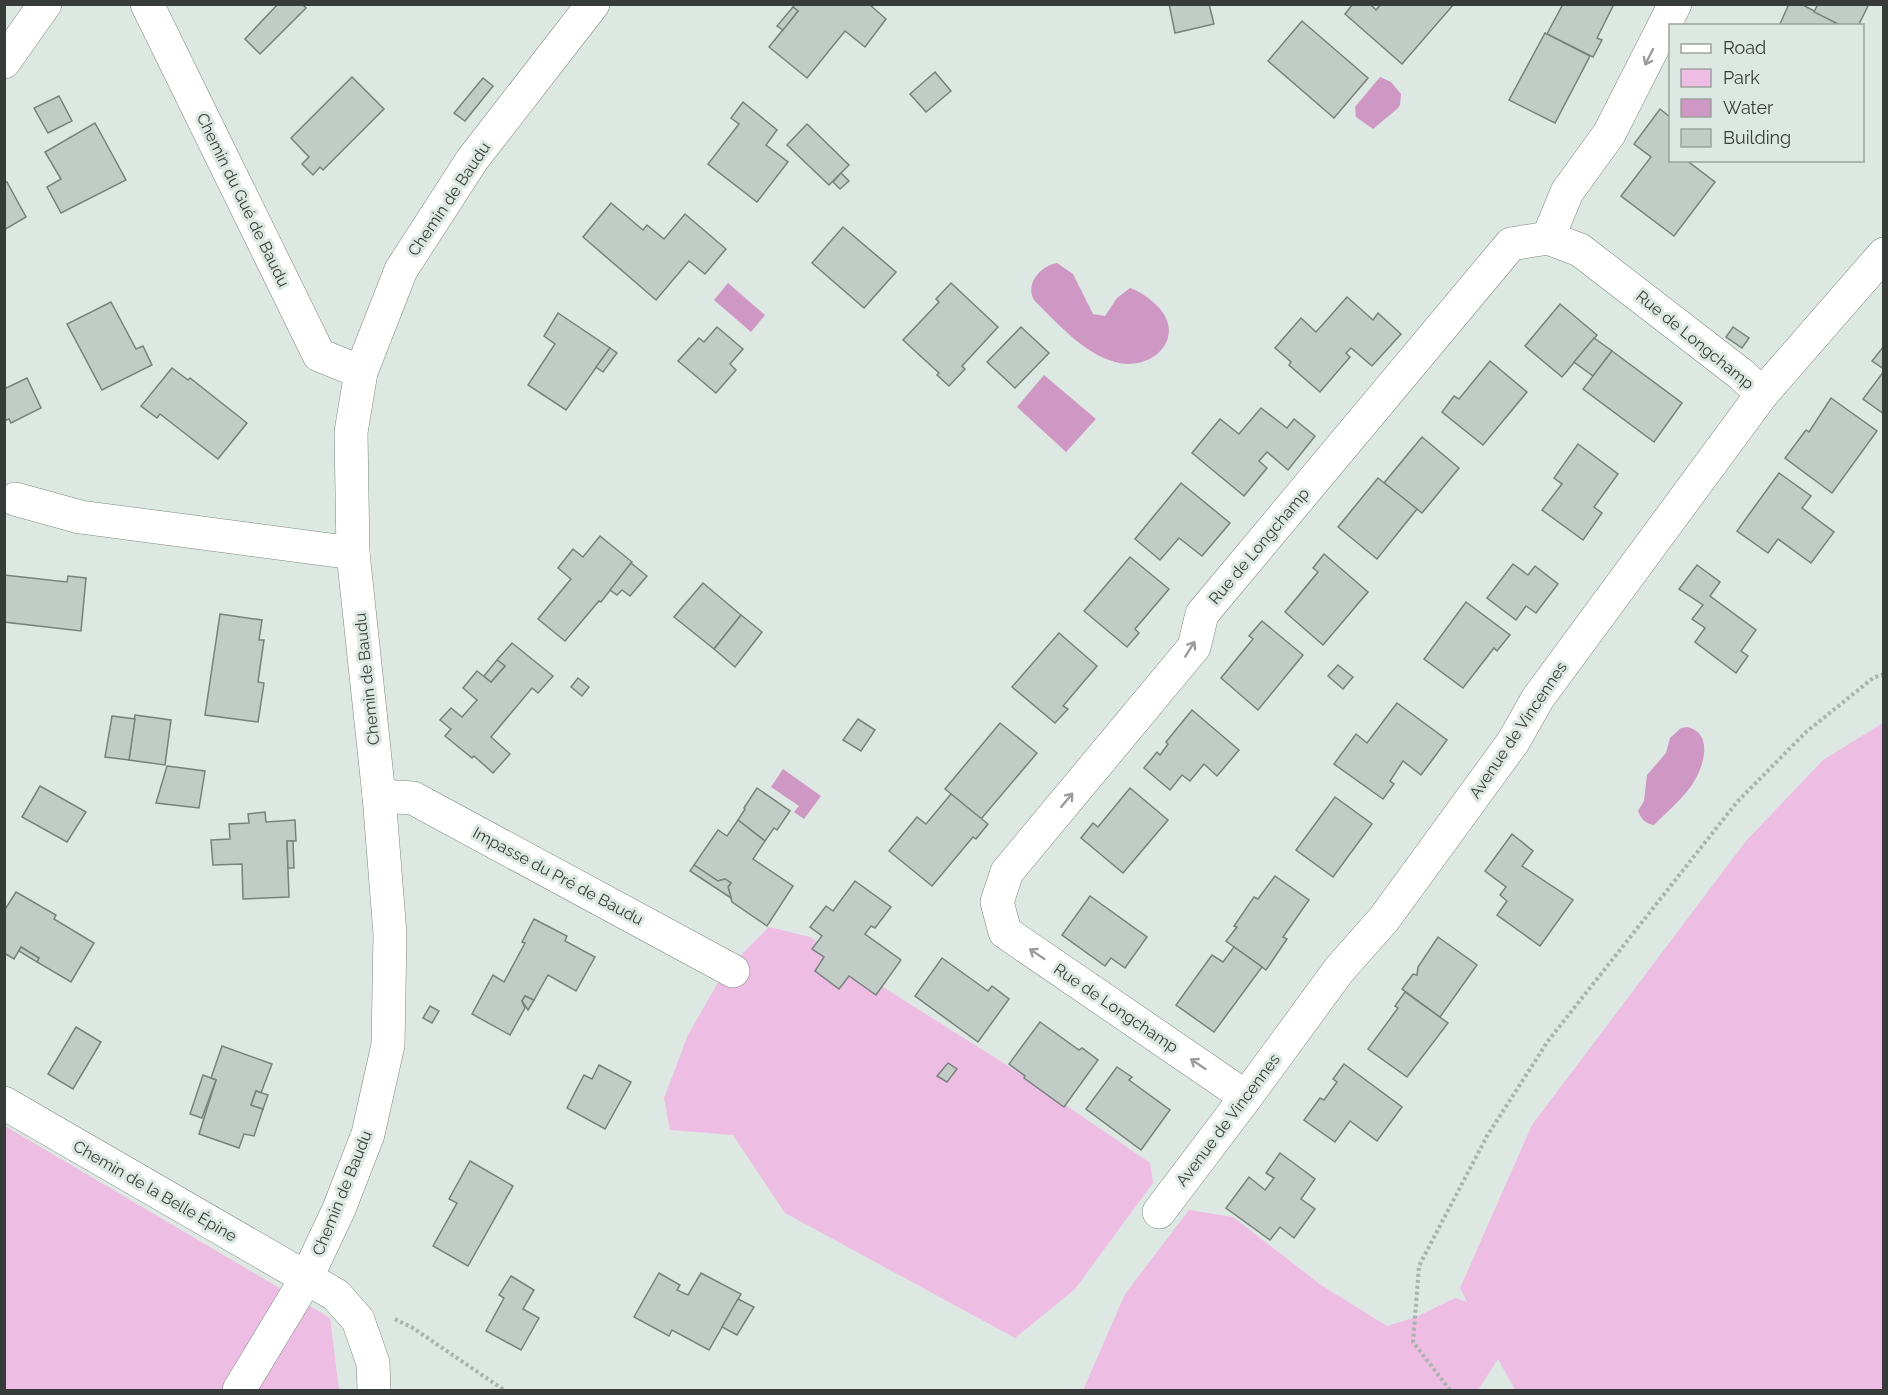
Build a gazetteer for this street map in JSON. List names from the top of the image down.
{
  "streets": {
    "street": [
      "Chemin de Baudu",
      "Chemin du Gué de Baudu",
      "Rue de Longchamp",
      "Avenue de Vincennes",
      "Impasse du Pré de Baudu",
      "Chemin de la Belle Épine"
    ]
  },
  "crossings": [
    ["Chemin de Baudu", "Chemin du Gué de Baudu"],
    ["Chemin de Baudu", "Impasse du Pré de Baudu"],
    ["Chemin de Baudu", "Chemin de la Belle Épine"],
    ["Rue de Longchamp", "Avenue de Vincennes"]
  ],
  "legend": [
    "Road",
    "Park",
    "Water",
    "Building"
  ]
}
